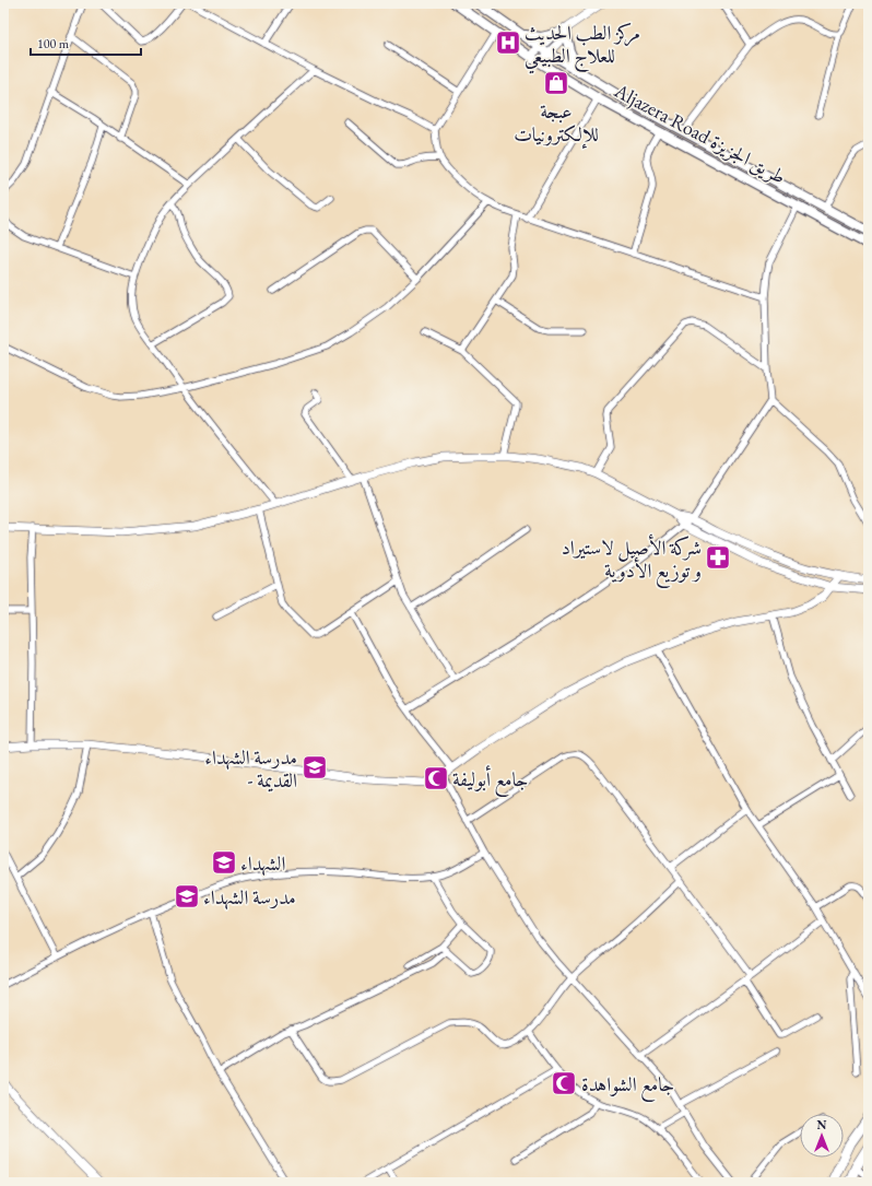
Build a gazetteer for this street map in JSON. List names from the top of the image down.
{
  "streets": {
    "main road": ["Aljazera Road طريق الجزيزة"]
  },
  "places": {
    "hospital": ["مركز الطب الحديث للعلاج الطبيعي"],
    "shop": ["عبجة للإلكترونيات"],
    "pharmacy": ["شركة الأصيل لاستيراد و توزيع الأدوية"],
    "school or university": ["مدرسة الشهداء - القديمة", "الشهداء", "مدرسة الشهداء"],
    "mosque": ["جامع أبوليفة", "جامع الشواهدة"]
  },
  "scale_bar": "100 m",
  "north": "top"
}
